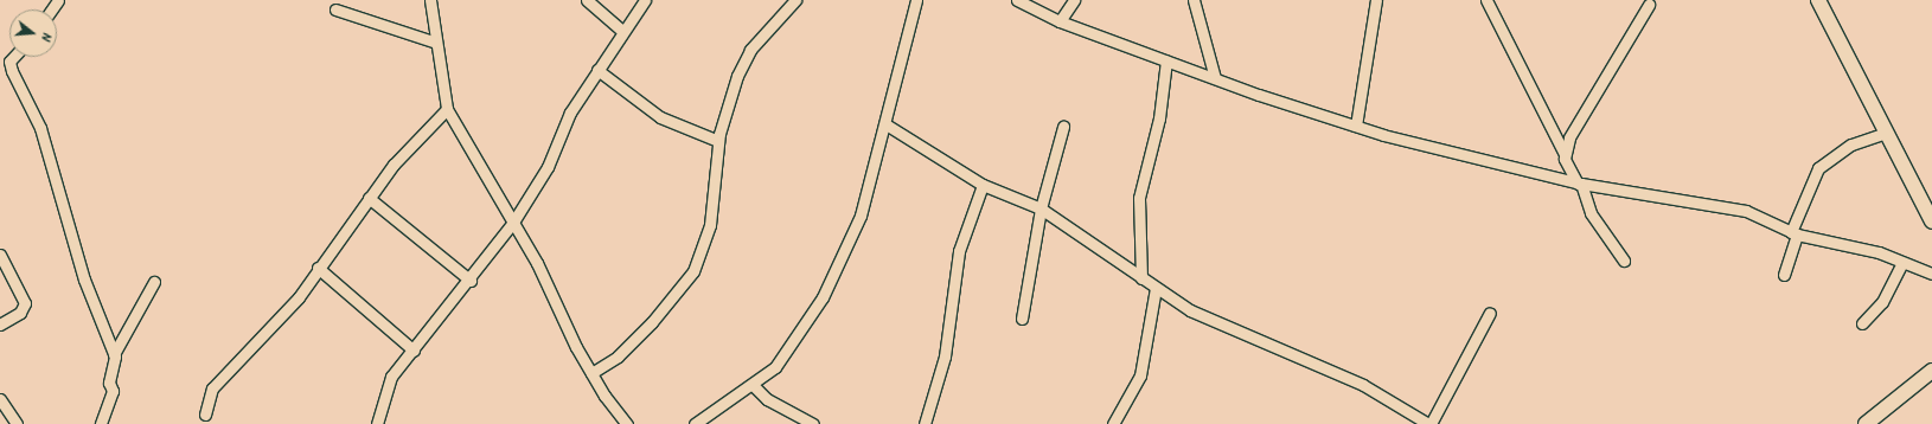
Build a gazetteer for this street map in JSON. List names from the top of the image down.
{
  "north": "right"
}
